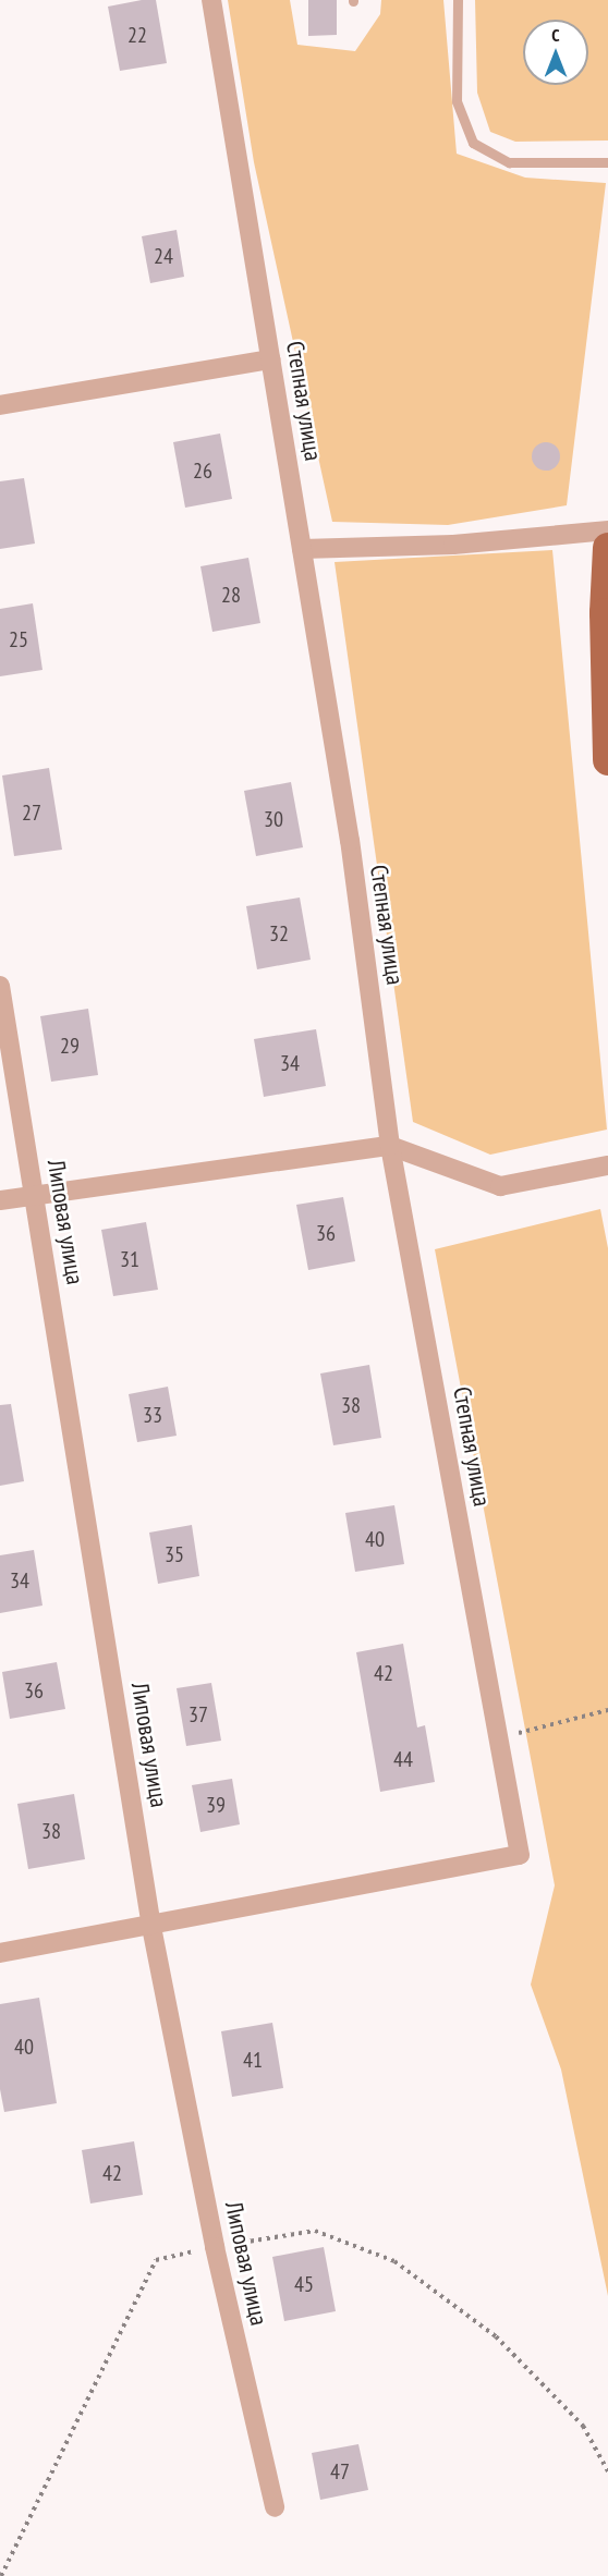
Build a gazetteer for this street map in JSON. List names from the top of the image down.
{
  "streets": {
    "street": ["Степная улица", "Липовая улица"]
  },
  "crossings": [
    ["Степная улица", "Липовая улица"]
  ],
  "house_numbers": [
    "22",
    "24",
    "26",
    "28",
    "25",
    "27",
    "30",
    "32",
    "29",
    "34",
    "36",
    "31",
    "38",
    "33",
    "40",
    "35",
    "34",
    "42",
    "36",
    "37",
    "44",
    "39",
    "38",
    "40",
    "41",
    "42",
    "45",
    "47"
  ],
  "north": "top"
}
